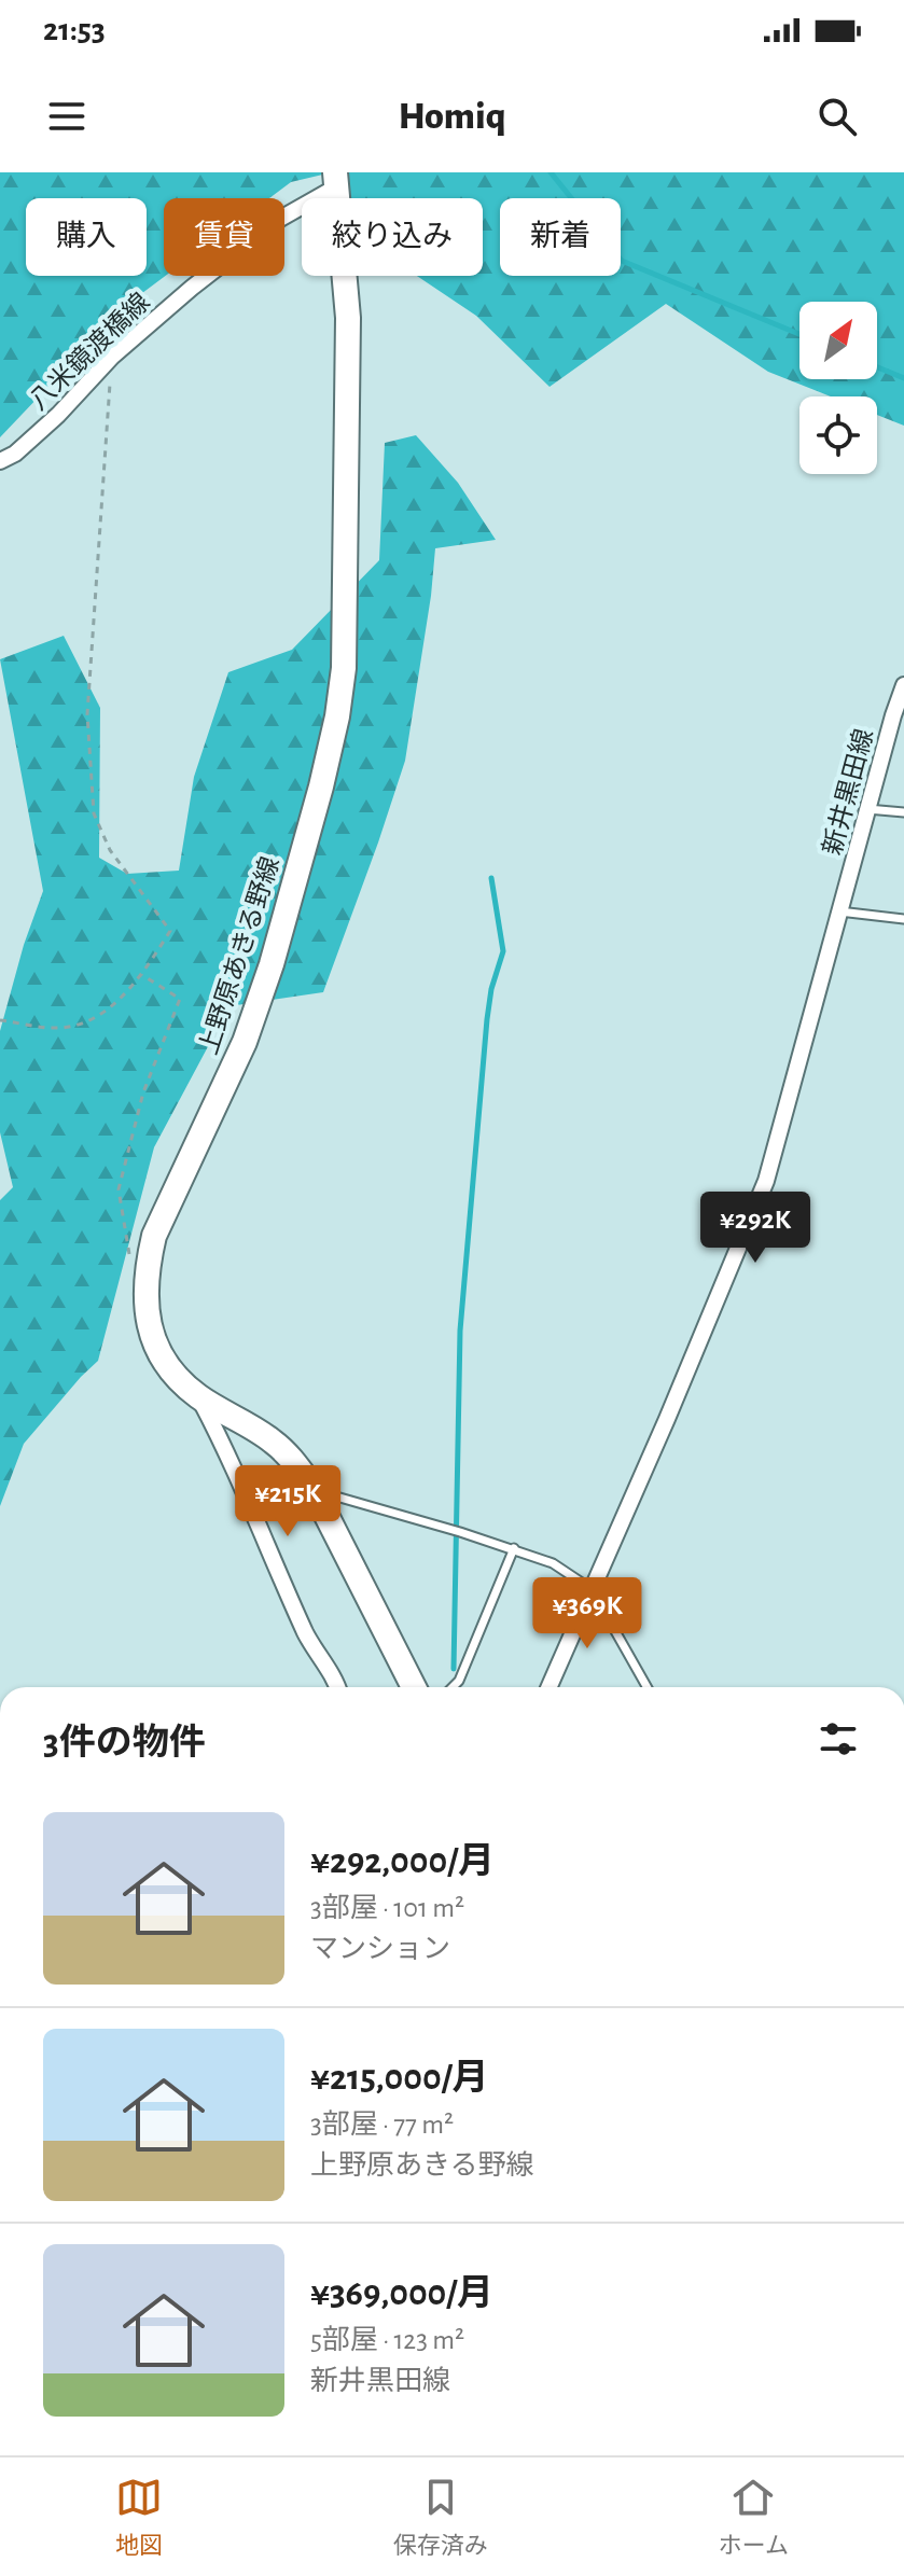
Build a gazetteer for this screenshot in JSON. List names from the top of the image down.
{
  "streets": {
    "main road": ["上野原あきる野線"],
    "street": ["八米鏡渡橋線", "新井黒田線"]
  },
  "crossings": [
    ["八米鏡渡橋線", "上野原あきる野線"]
  ],
  "north": "top right",
  "page": {
    "status": "21:53",
    "header": "Homiq",
    "chip": [
      "購入",
      "賃貸",
      "絞り込み",
      "新着"
    ],
    "price": ["¥292K", "¥215K", "¥369K"],
    "heading": "3件の物件",
    "list": [
      {
        "name": "¥292,000/月",
        "note": "3部屋 · 101 m² · マンション"
      },
      {
        "name": "¥215,000/月",
        "note": "3部屋 · 77 m² · 上野原あきる野線"
      },
      {
        "name": "¥369,000/月",
        "note": "5部屋 · 123 m² · 新井黒田線"
      }
    ],
    "tabs": ["地図", "保存済み", "ホーム"]
  }
}
